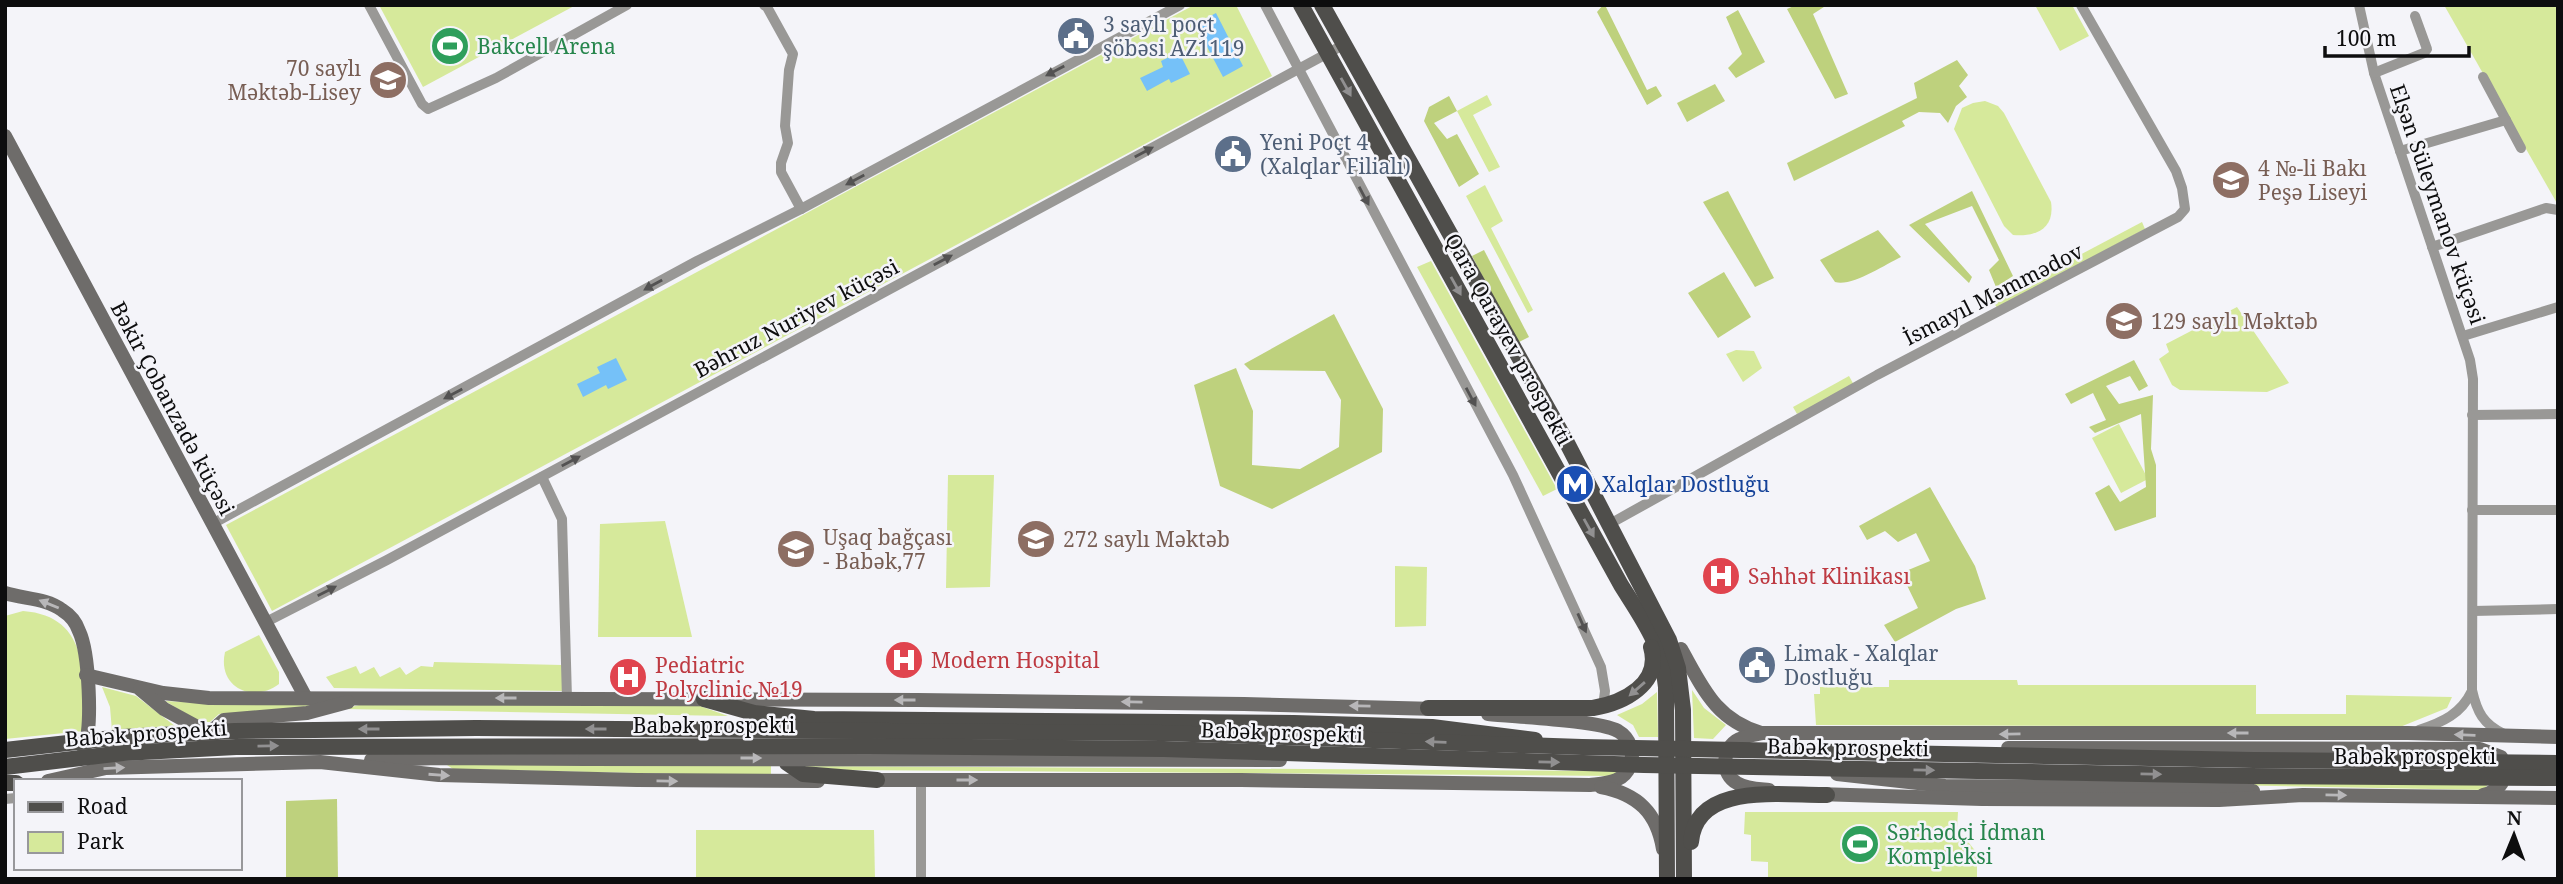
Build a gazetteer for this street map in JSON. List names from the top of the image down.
{
  "streets": {
    "main road": ["Qara Qarayev prospekti", "Bəkir Çobanzadə küçəsi", "Babək prospekti"],
    "street": ["Elşən Süleymanov küçəsi", "İsmayıl Məmmədov", "Bəhruz Nuriyev küçəsi"]
  },
  "crossings": [
    ["Bəhruz Nuriyev küçəsi", "Qara Qarayev prospekti"],
    ["Bəhruz Nuriyev küçəsi", "Bəkir Çobanzadə küçəsi"],
    ["Bəkir Çobanzadə küçəsi", "Babək prospekti"]
  ],
  "one_way": ["Bəhruz Nuriyev küçəsi"],
  "places": {
    "public building": ["3 saylı poçt şöbəsi AZ1119", "Yeni Poçt 4 (Xalqlar Filialı)", "Limak - Xalqlar Dostluğu"],
    "sports": ["Bakcell Arena", "Sərhədçi İdman Kompleksi"],
    "school or university": [
      "70 saylı Məktəb-Lisey",
      "4 №-li Bakı Peşə Liseyi",
      "129 saylı Məktəb",
      "272 saylı Məktəb",
      "Uşaq bağçası - Babək,77"
    ],
    "metro station": ["Xalqlar Dostluğu"],
    "hospital": ["Səhhət Klinikası", "Modern Hospital", "Pediatric Polyclinic №19"]
  },
  "legend": ["Road", "Park"],
  "scale_bar": "100 m",
  "north": "top"
}
